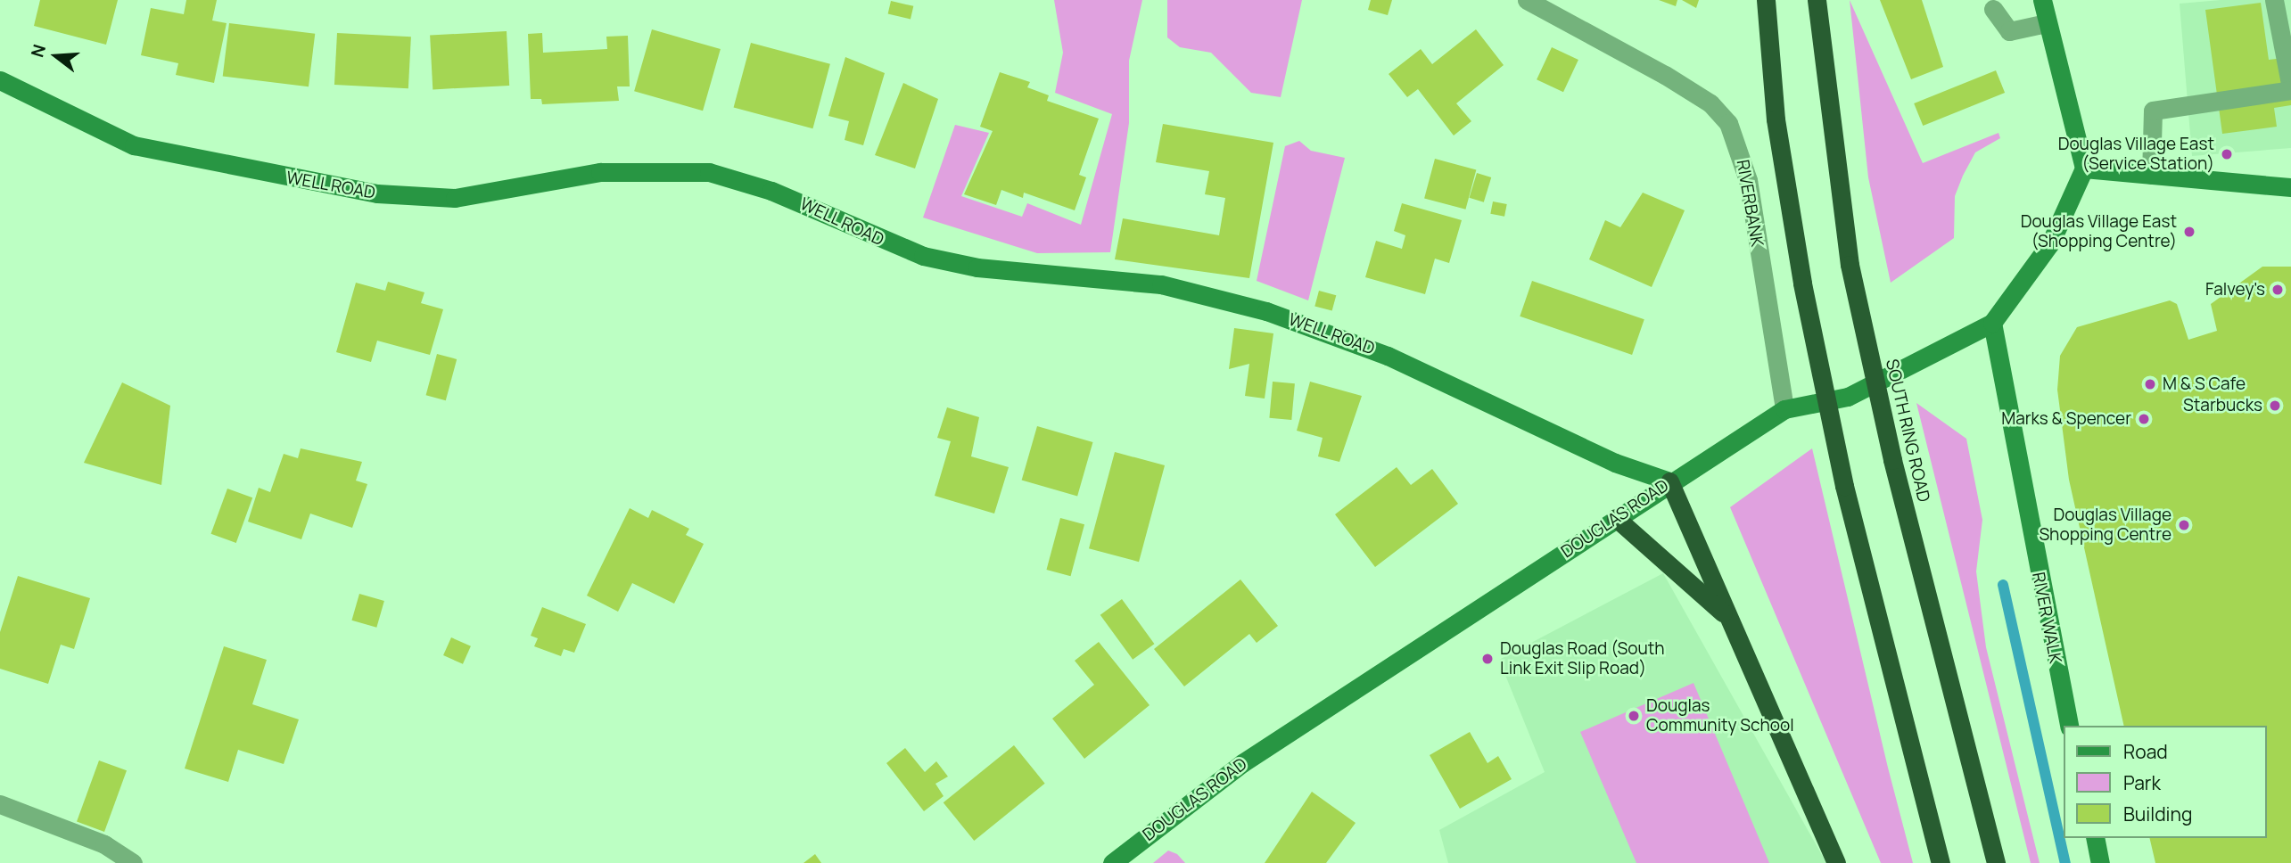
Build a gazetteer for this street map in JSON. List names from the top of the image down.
{
  "streets": {
    "highway": ["SOUTH RING ROAD"],
    "main road": ["WELL ROAD", "DOUGLAS ROAD", "RIVER WALK"],
    "street": ["RIVERBANK"]
  },
  "crossings": [
    ["WELL ROAD", "DOUGLAS ROAD"],
    ["RIVERBANK", "DOUGLAS ROAD"],
    ["DOUGLAS ROAD", "RIVER WALK"]
  ],
  "places": [
    "Douglas Village East (Service Station)",
    "Douglas Village East (Shopping Centre)",
    "Falvey's",
    "M & S Cafe",
    "Starbucks",
    "Marks & Spencer",
    "Douglas Village Shopping Centre",
    "Douglas Road (South Link Exit Slip Road)",
    "Douglas Community School"
  ],
  "legend": ["Road", "Park", "Building"],
  "north": "left"
}
